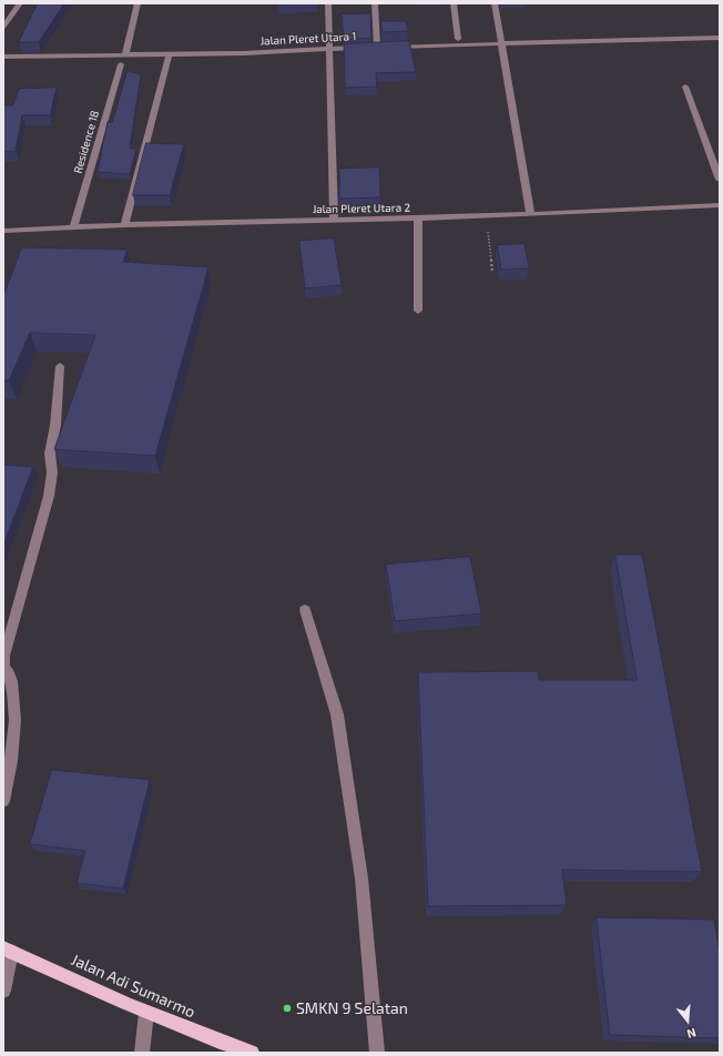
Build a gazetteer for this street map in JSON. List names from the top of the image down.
{
  "streets": {
    "main road": ["Jalan Adi Sumarmo"],
    "street": ["Jalan Pleret Utara 1", "Residence 18", "Jalan Pleret Utara 2"]
  },
  "crossings": [
    ["Residence 18", "Jalan Pleret Utara 2"]
  ],
  "places": ["SMKN 9 Selatan"],
  "north": "bottom"
}
